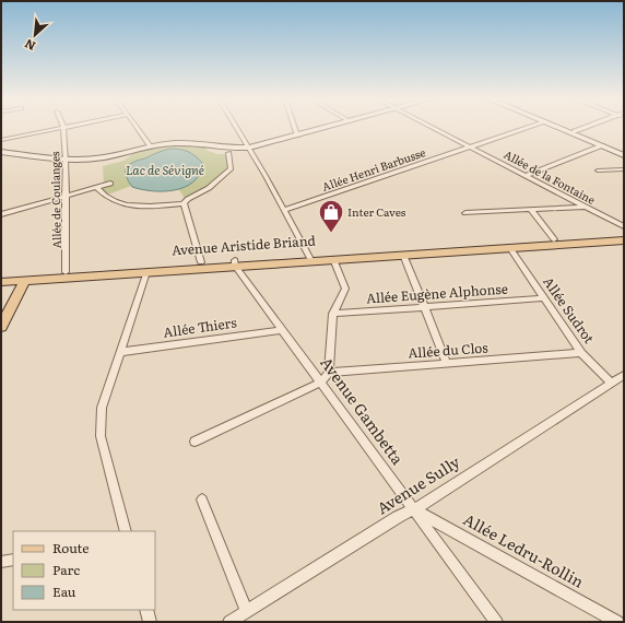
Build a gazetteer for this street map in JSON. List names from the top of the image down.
{
  "streets": {
    "main road": ["Avenue Aristide Briand"],
    "street": [
      "Allée Henri Barbusse",
      "Allée de la Fontaine",
      "Allée de Coulanges",
      "Allée Eugène Alphonse",
      "Allée Sudrot",
      "Allée Thiers",
      "Allée du Clos",
      "Avenue Gambetta",
      "Avenue Sully",
      "Allée Ledru-Rollin"
    ]
  },
  "crossings": [
    ["Allée Henri Barbusse", "Allée de la Fontaine"],
    ["Allée de Coulanges", "Avenue Aristide Briand"],
    ["Avenue Aristide Briand", "Allée Sudrot"],
    ["Avenue Aristide Briand", "Avenue Gambetta"],
    ["Allée Eugène Alphonse", "Allée Sudrot"],
    ["Allée Sudrot", "Allée du Clos"],
    ["Allée Sudrot", "Avenue Sully"],
    ["Allée Thiers", "Avenue Gambetta"],
    ["Avenue Gambetta", "Avenue Sully"],
    ["Avenue Gambetta", "Allée Ledru-Rollin"],
    ["Avenue Sully", "Allée Ledru-Rollin"]
  ],
  "water": ["Lac de Sévigné"],
  "places": {
    "shop": ["Inter Caves"]
  },
  "legend": ["Route", "Parc", "Eau"],
  "north": "bottom left"
}
